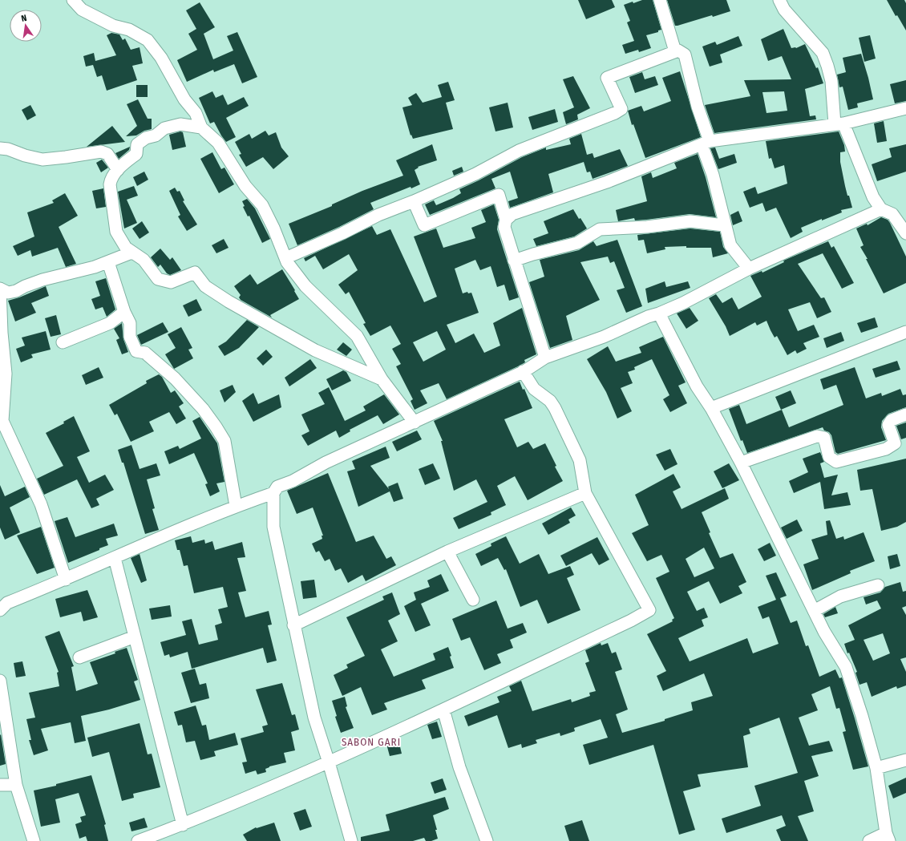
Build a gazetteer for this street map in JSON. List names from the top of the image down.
{
  "districts": ["SABON GARI"],
  "north": "top"
}
